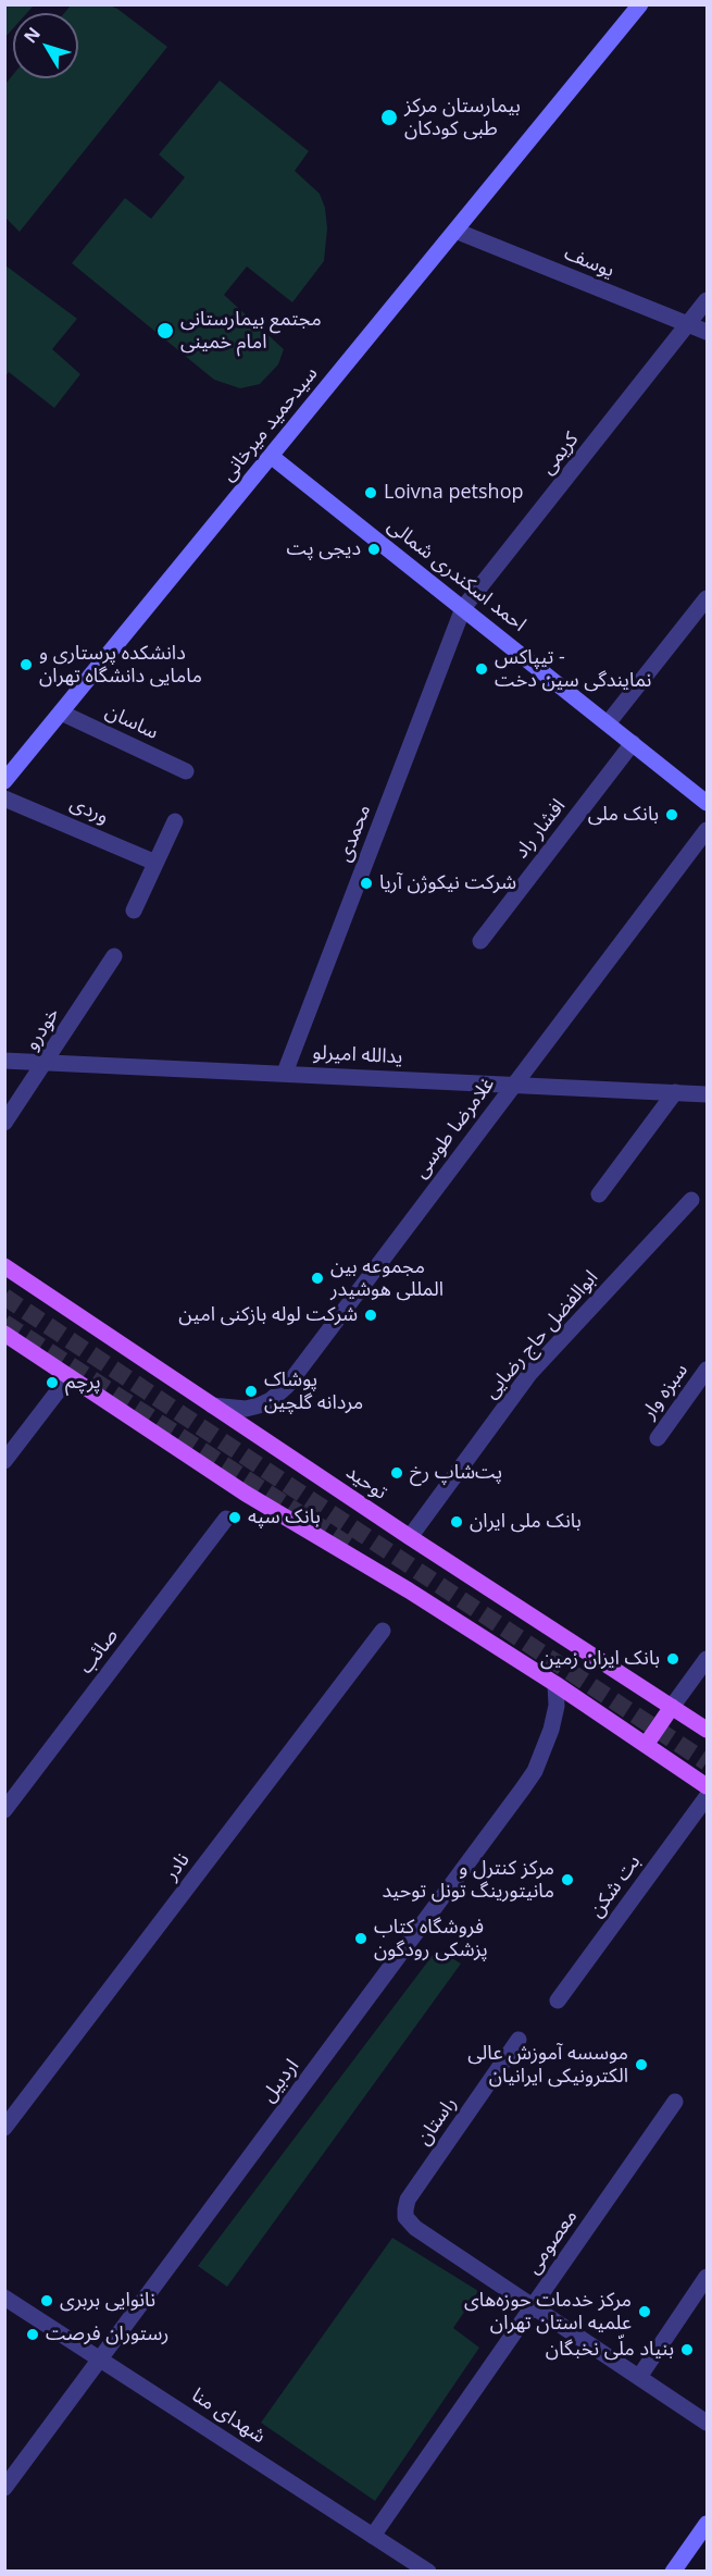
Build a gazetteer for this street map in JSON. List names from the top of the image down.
{
  "streets": {
    "main road": ["سیدحمید میرخانی", "احمد اسکندری شمالی", "توحید"],
    "street": [
      "یوسف",
      "کریمی",
      "ساسان",
      "وردی",
      "افشار راد",
      "محمدی",
      "خودرو",
      "یدالله امیرلو",
      "غلامرضا طوسی",
      "ابوالفضل حاج رضایی",
      "سبزه‌ وار",
      "صائب",
      "نادر",
      "بت شکن",
      "اردبیل",
      "راستان",
      "معصومی",
      "شهدای منا"
    ]
  },
  "crossings": [
    ["یوسف", "سیدحمید میرخانی"],
    ["یوسف", "کریمی"],
    ["سیدحمید میرخانی", "احمد اسکندری شمالی"],
    ["سیدحمید میرخانی", "ساسان"],
    ["کریمی", "احمد اسکندری شمالی"],
    ["کریمی", "محمدی"],
    ["احمد اسکندری شمالی", "افشار راد"],
    ["احمد اسکندری شمالی", "محمدی"],
    ["محمدی", "یدالله امیرلو"],
    ["خودرو", "یدالله امیرلو"],
    ["یدالله امیرلو", "غلامرضا طوسی"],
    ["غلامرضا طوسی", "توحید"],
    ["ابوالفضل حاج رضایی", "توحید"],
    ["اردبیل", "شهدای منا"],
    ["راستان", "معصومی"],
    ["معصومی", "شهدای منا"]
  ],
  "places": [
    "بیمارستان مرکز طبی کودکان",
    "مجتمع بیمارستانی امام خمینی",
    "Loivna petshop",
    "دیجی پت",
    "دانشکده پرستاری و مامایی دانشگاه تهران",
    "تیپاکس - نمایندگی سین دخت",
    "بانک ملی",
    "شرکت نیکوژن آریا",
    "مجموعه بین المللی هوشیدر",
    "شرکت لوله بازکنی امین",
    "پرچم",
    "پوشاک مردانه گلچین",
    "پت‌شاپ رخ",
    "بانک سپه",
    "بانک ملی ایران",
    "بانک ایران زمین",
    "مرکز کنترل و مانیتورینگ تونل توحید",
    "فروشگاه کتاب پزشکی رودگون",
    "موسسه آموزش عالی الکترونیکی ایرانیان",
    "نانوایی بربری",
    "مرکز خدمات حوزه‌های علمیه استان تهران",
    "رستوران فرصت",
    "بنیاد ملّی نخبگان"
  ],
  "north": "top left"
}
